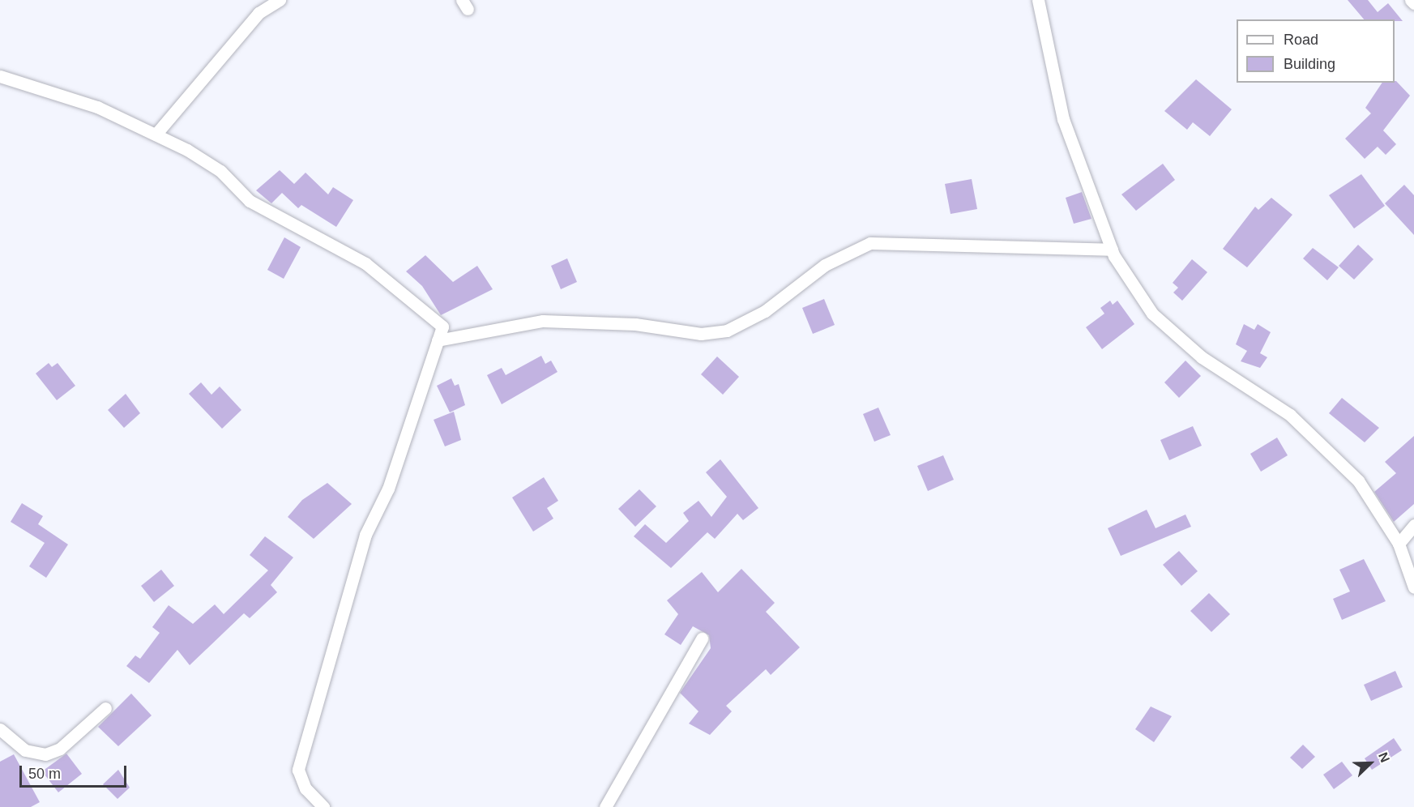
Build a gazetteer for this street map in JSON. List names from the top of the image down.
{
  "legend": ["Road", "Building"],
  "scale_bar": "50 m",
  "north": "top right"
}
